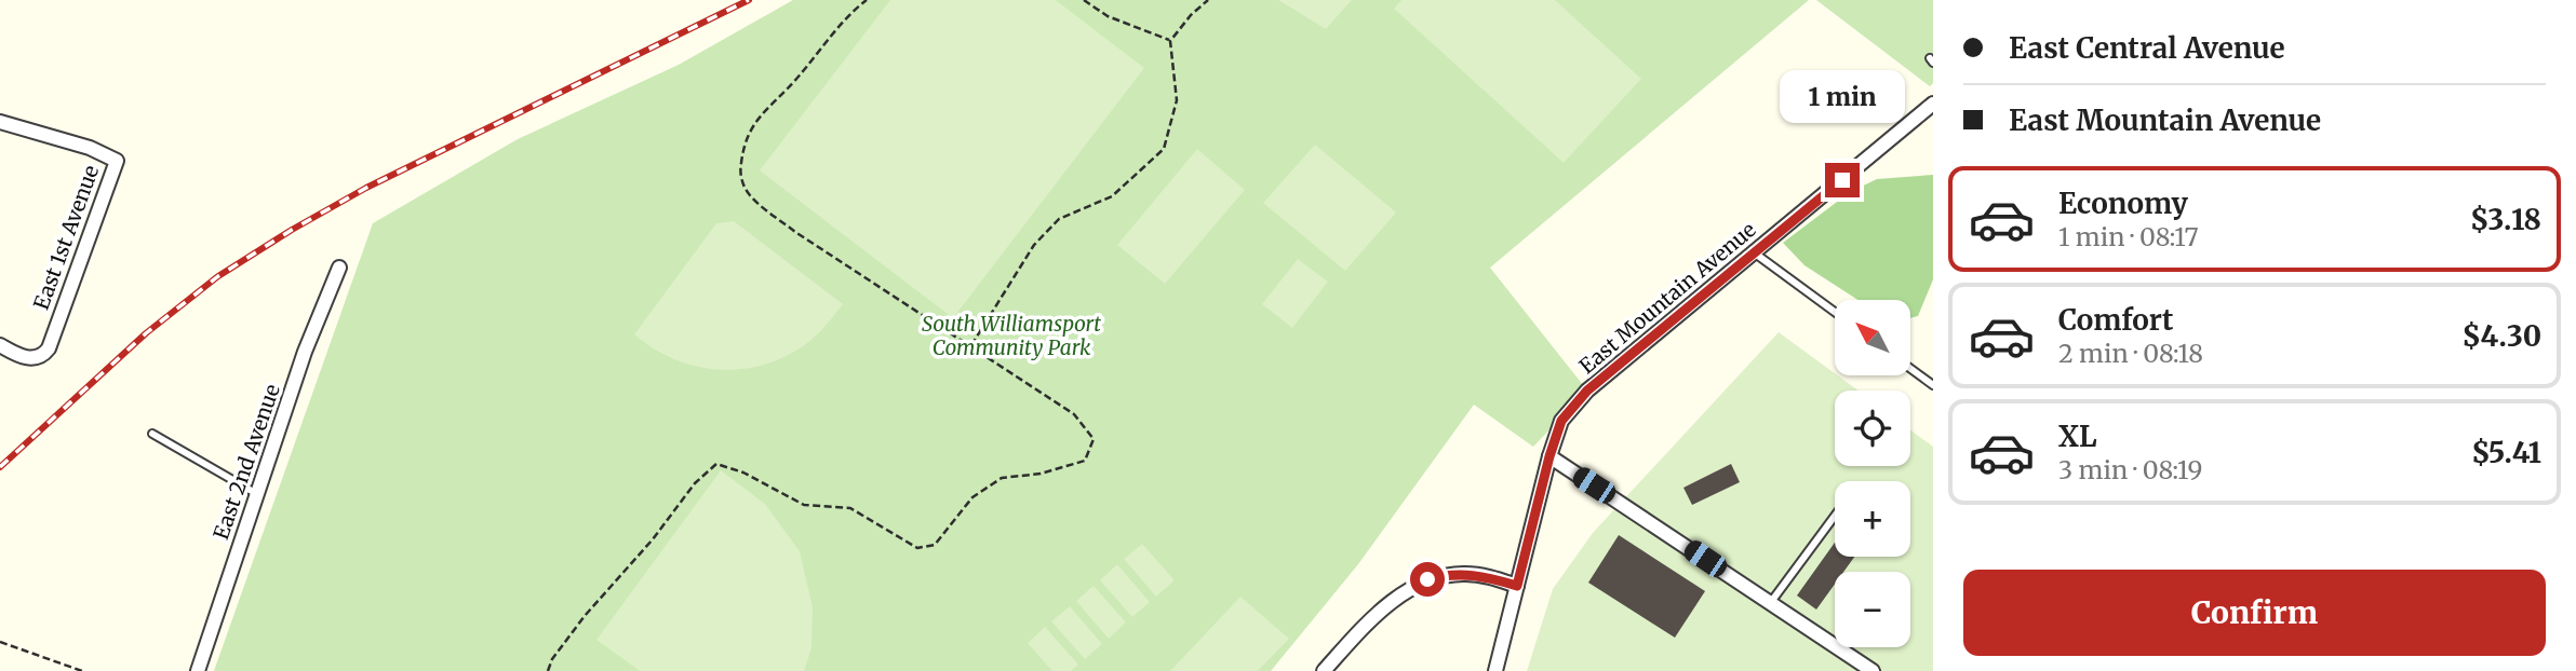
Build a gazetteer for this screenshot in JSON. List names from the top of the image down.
{
  "streets": {
    "street": ["East 1st Avenue", "East Mountain Avenue", "East 2nd Avenue"]
  },
  "parks": ["South Williamsport Community Park"],
  "north": "top left",
  "page": {
    "banner": ["East Central Avenue", "East Mountain Avenue"],
    "bubble": "1 min",
    "list": [
      {
        "name": "Economy",
        "note": "1 min · 08:17",
        "value": "$3.18"
      },
      {
        "name": "Comfort",
        "note": "2 min · 08:18",
        "value": "$4.30"
      },
      {
        "name": "XL",
        "note": "3 min · 08:19",
        "value": "$5.41"
      }
    ],
    "map_buttons": ["+", "−"],
    "buttons": "Confirm"
  }
}
